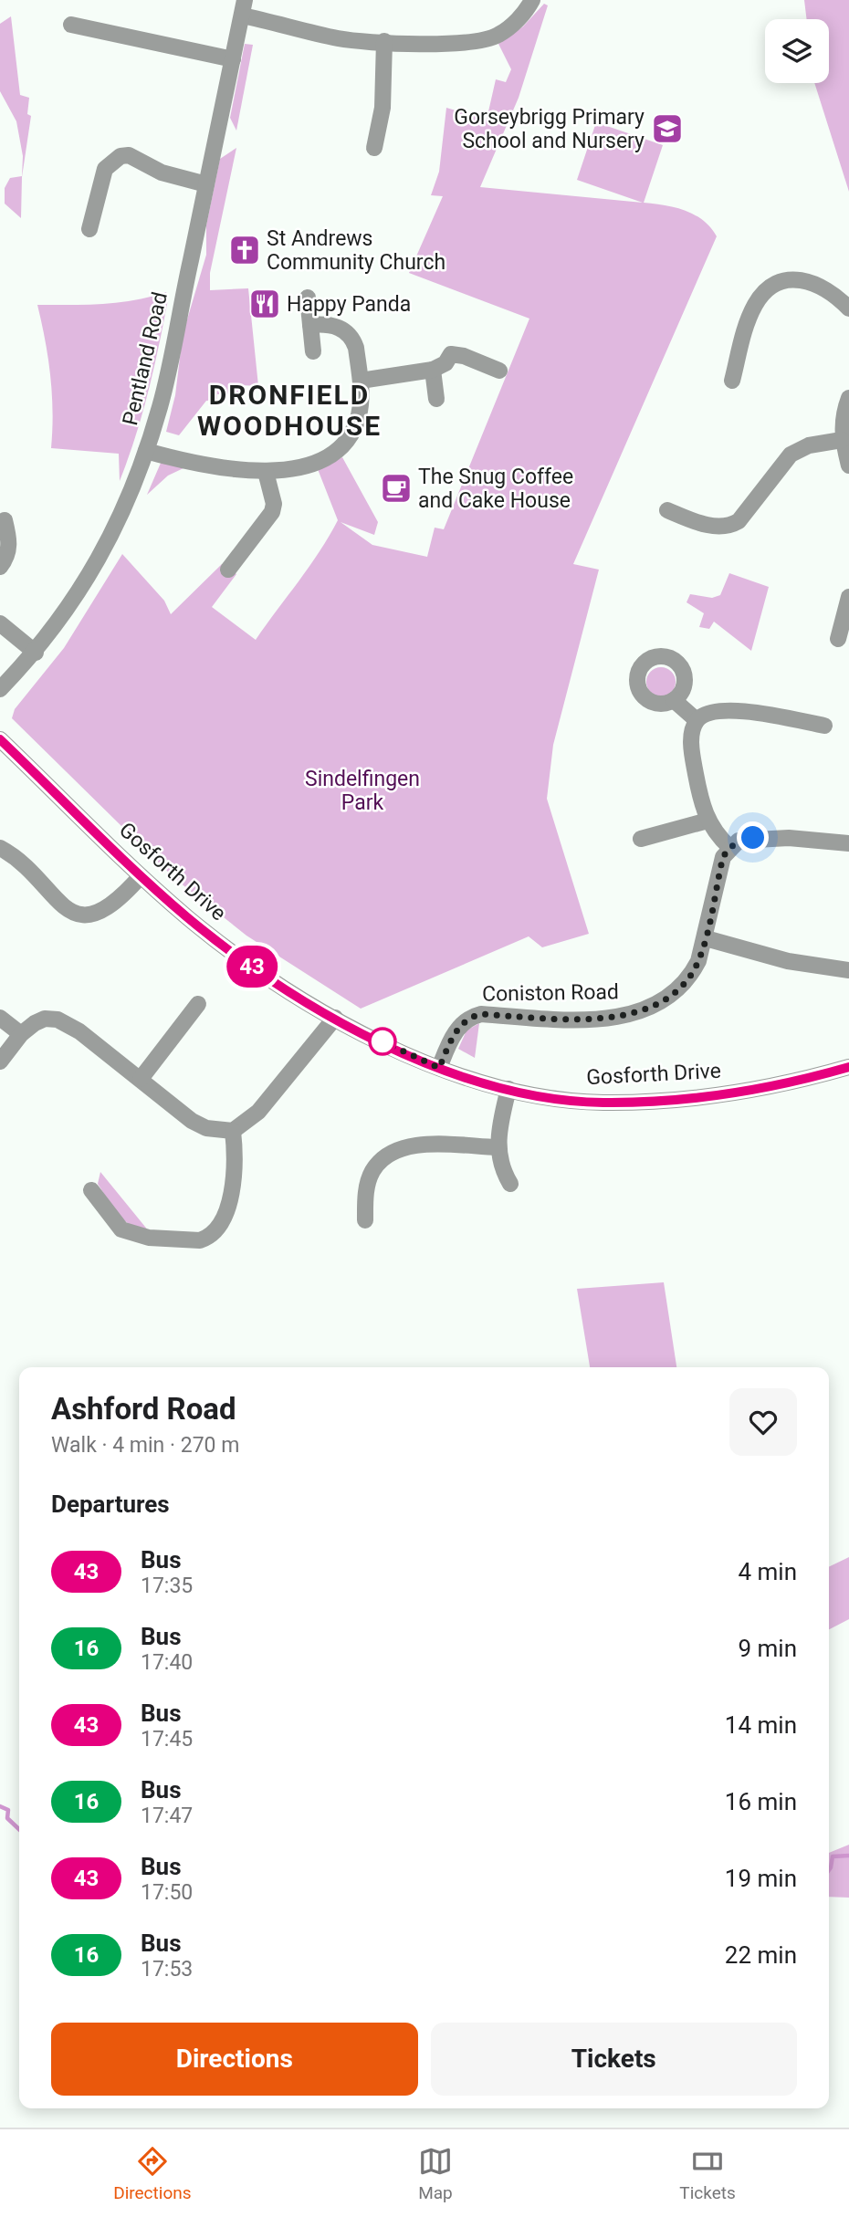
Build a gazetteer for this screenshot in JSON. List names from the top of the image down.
{
  "streets": {
    "street": ["Pentland Road", "Gosforth Drive", "Coniston Road"]
  },
  "crossings": [
    ["Gosforth Drive", "Coniston Road"]
  ],
  "districts": ["DRONFIELD WOODHOUSE"],
  "parks": ["Sindelfingen Park"],
  "places": {
    "school or university": ["Gorseybrigg Primary School and Nursery"],
    "church": ["St Andrews Community Church"],
    "restaurant": ["Happy Panda"],
    "cafe": ["The Snug Coffee and Cake House"]
  },
  "lines": ["bus line 43"],
  "page": {
    "on_map": "43",
    "heading": [
      ["Ashford Road", "Walk · 4 min · 270 m"],
      "Departures"
    ],
    "list": [
      {
        "mark": "43",
        "name": "Bus",
        "note": "17:35",
        "value": "4 min"
      },
      {
        "mark": "16",
        "name": "Bus",
        "note": "17:40",
        "value": "9 min"
      },
      {
        "mark": "43",
        "name": "Bus",
        "note": "17:45",
        "value": "14 min"
      },
      {
        "mark": "16",
        "name": "Bus",
        "note": "17:47",
        "value": "16 min"
      },
      {
        "mark": "43",
        "name": "Bus",
        "note": "17:50",
        "value": "19 min"
      },
      {
        "mark": "16",
        "name": "Bus",
        "note": "17:53",
        "value": "22 min"
      }
    ],
    "buttons": ["Directions", "Tickets"],
    "tabs": ["Directions", "Map", "Tickets"]
  }
}
